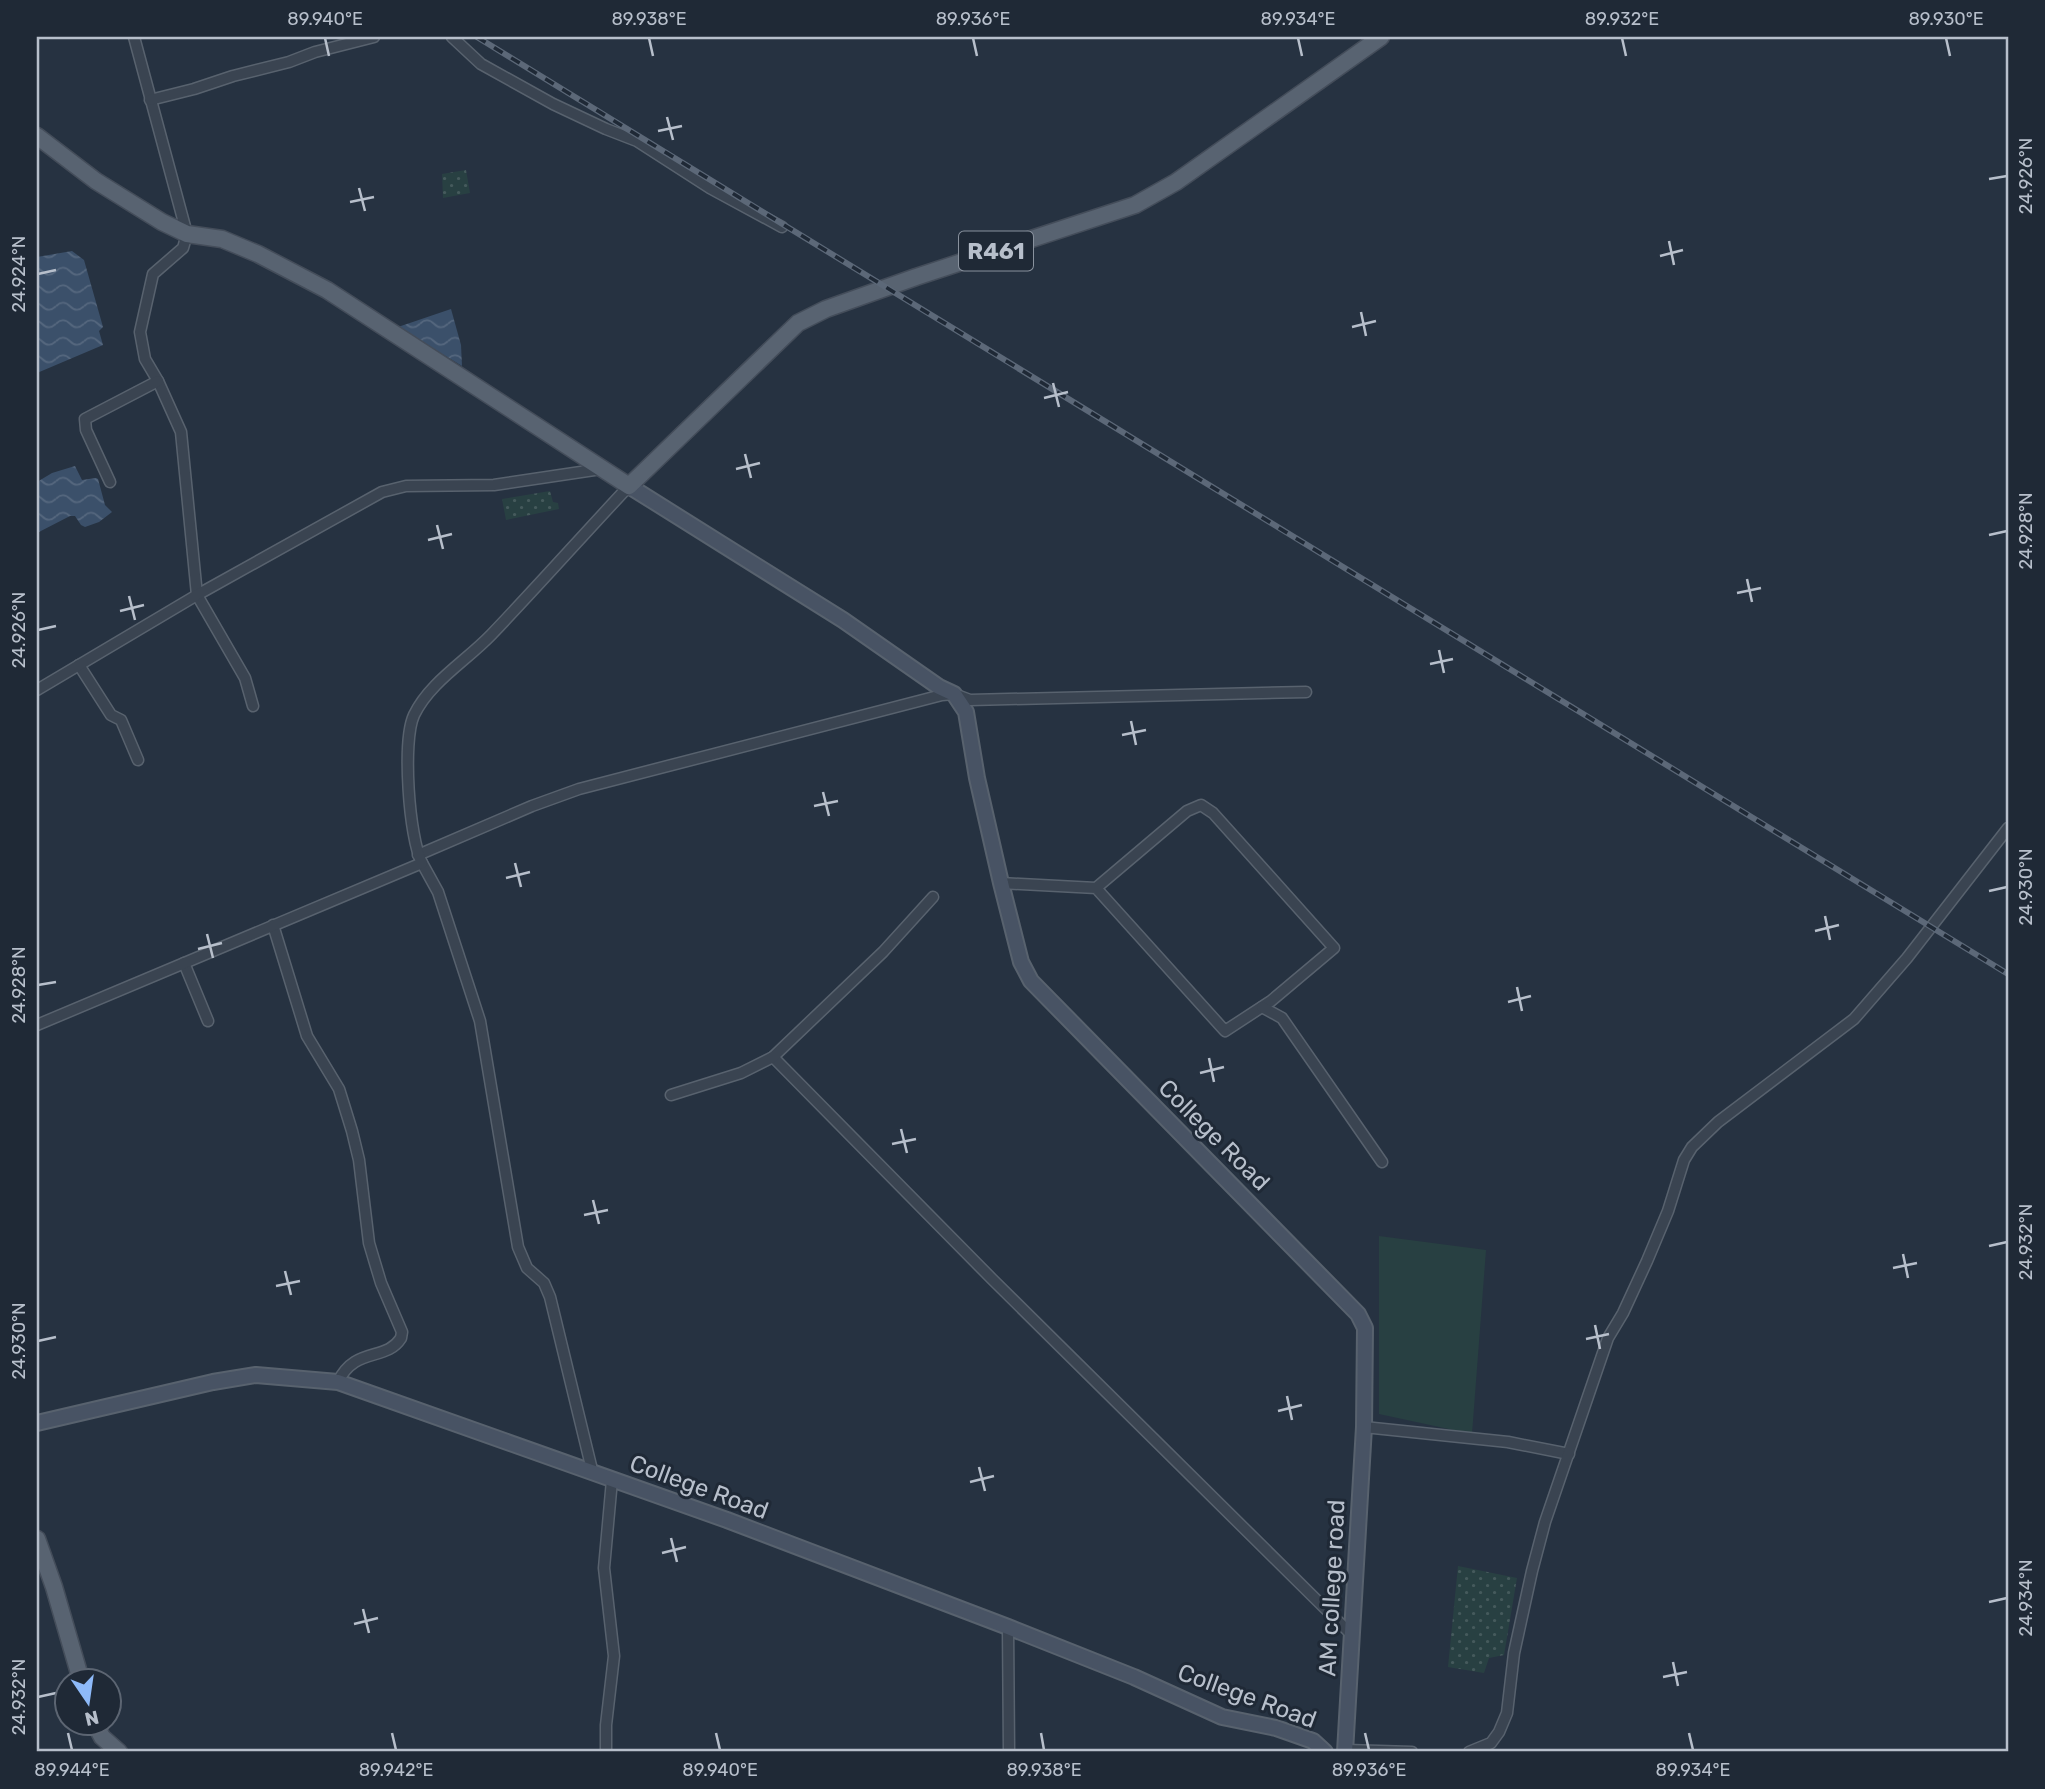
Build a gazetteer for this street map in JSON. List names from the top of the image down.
{
  "streets": {
    "main road": ["R461", "College Road", "AM college road"]
  },
  "crossings": [
    ["College Road", "AM college road"]
  ],
  "north": "bottom",
  "coordinates": [
    "89.940°E",
    "89.938°E",
    "89.936°E",
    "89.934°E",
    "89.932°E",
    "89.930°E",
    "24.926°N",
    "24.924°N",
    "24.928°N",
    "24.930°N",
    "24.932°N",
    "24.934°N",
    "89.944°E",
    "89.942°E"
  ]
}
